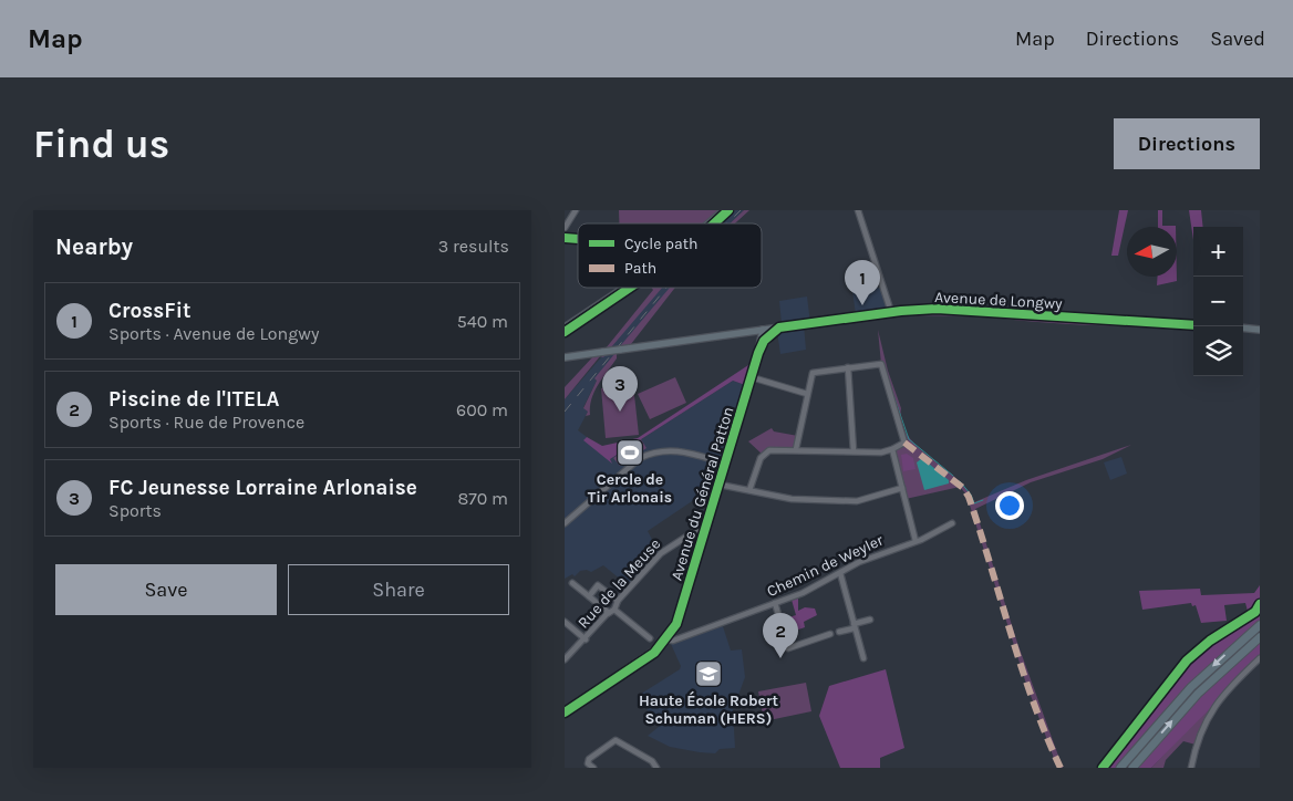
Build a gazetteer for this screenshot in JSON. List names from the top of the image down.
{
  "streets": {
    "main road": ["Avenue de Longwy", "Avenue du Général Patton"],
    "street": ["Chemin de Weyler", "Rue de la Meuse"]
  },
  "crossings": [
    ["Avenue du Général Patton", "Chemin de Weyler"],
    ["Avenue du Général Patton", "Rue de la Meuse"]
  ],
  "places": {
    "sports": ["Cercle de Tir Arlonais"],
    "school or university": ["Haute École Robert Schuman (HERS)"]
  },
  "legend": ["Cycle path", "Path"],
  "north": "left",
  "page": {
    "header": "Map",
    "nav": ["Map", "Directions", "Saved"],
    "buttons": [
      "Directions",
      ["Save", "Share"]
    ],
    "title": "Find us",
    "heading": ["Nearby", "3 results"],
    "map_buttons": ["+", "−"],
    "pins": ["1", "3", "2"],
    "list": [
      {
        "mark": "1",
        "name": "CrossFit",
        "note": "Sports · Avenue de Longwy",
        "value": "540 m"
      },
      {
        "mark": "2",
        "name": "Piscine de l'ITELA",
        "note": "Sports · Rue de Provence",
        "value": "600 m"
      },
      {
        "mark": "3",
        "name": "FC Jeunesse Lorraine Arlonaise",
        "note": "Sports",
        "value": "870 m"
      }
    ]
  }
}
